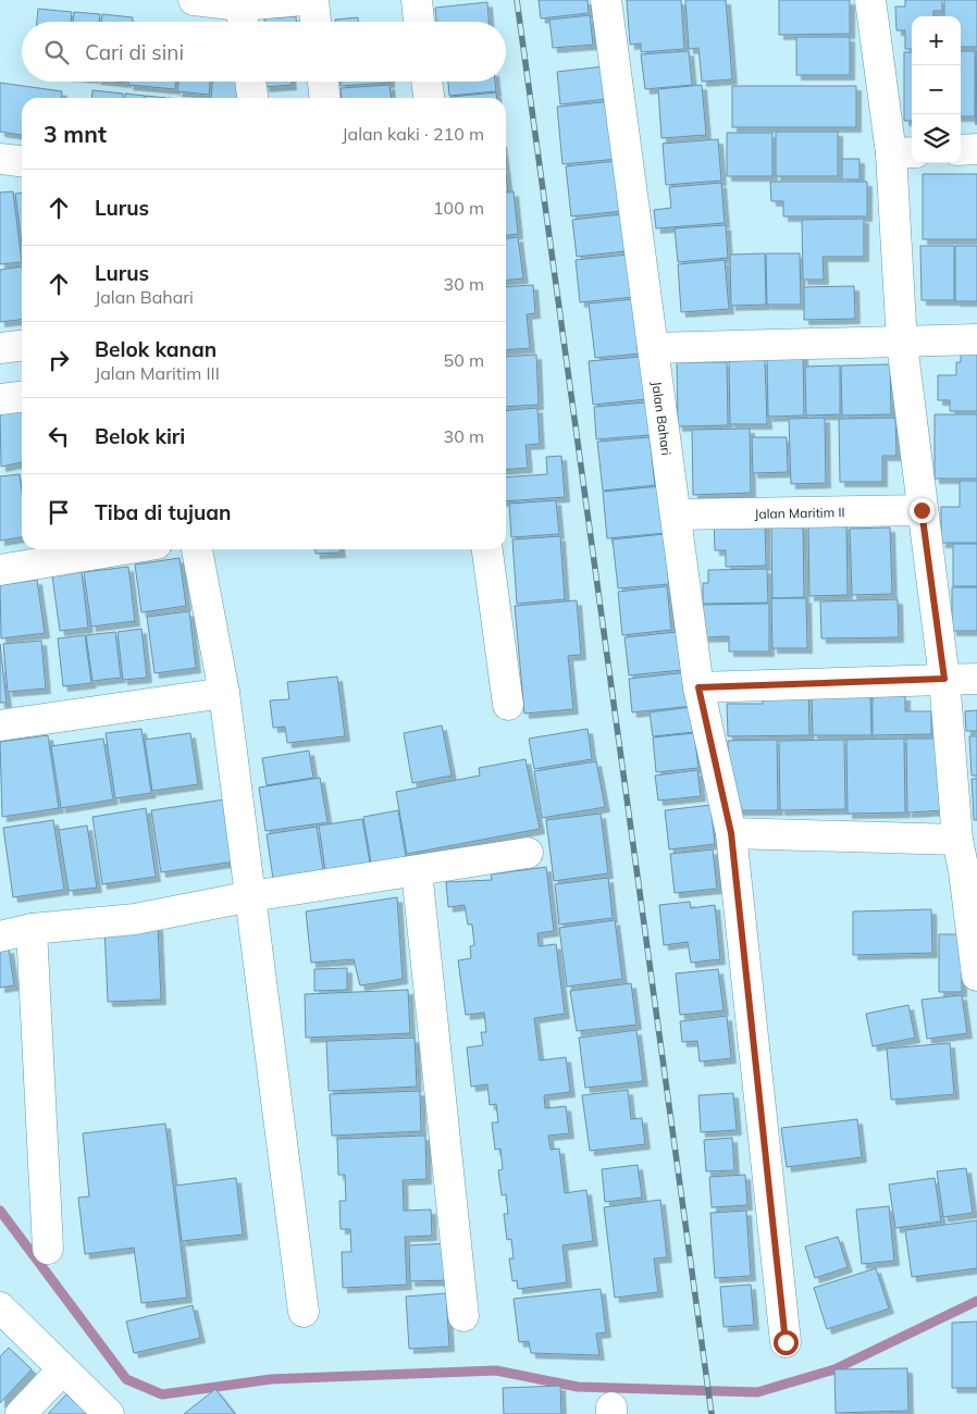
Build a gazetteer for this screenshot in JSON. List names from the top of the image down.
{
  "streets": {
    "street": ["Jalan Bahari", "Jalan Maritim II"]
  },
  "crossings": [
    ["Jalan Bahari", "Jalan Maritim II"]
  ],
  "page": {
    "map_buttons": ["+", "−"],
    "search": "Cari di sini",
    "heading": ["3 mnt", "Jalan kaki · 210 m"],
    "list": [
      ["Lurus", "100 m"],
      ["Lurus", "Jalan Bahari", "30 m"],
      ["Belok kanan", "Jalan Maritim III", "50 m"],
      ["Belok kiri", "30 m"],
      "Tiba di tujuan"
    ]
  }
}
